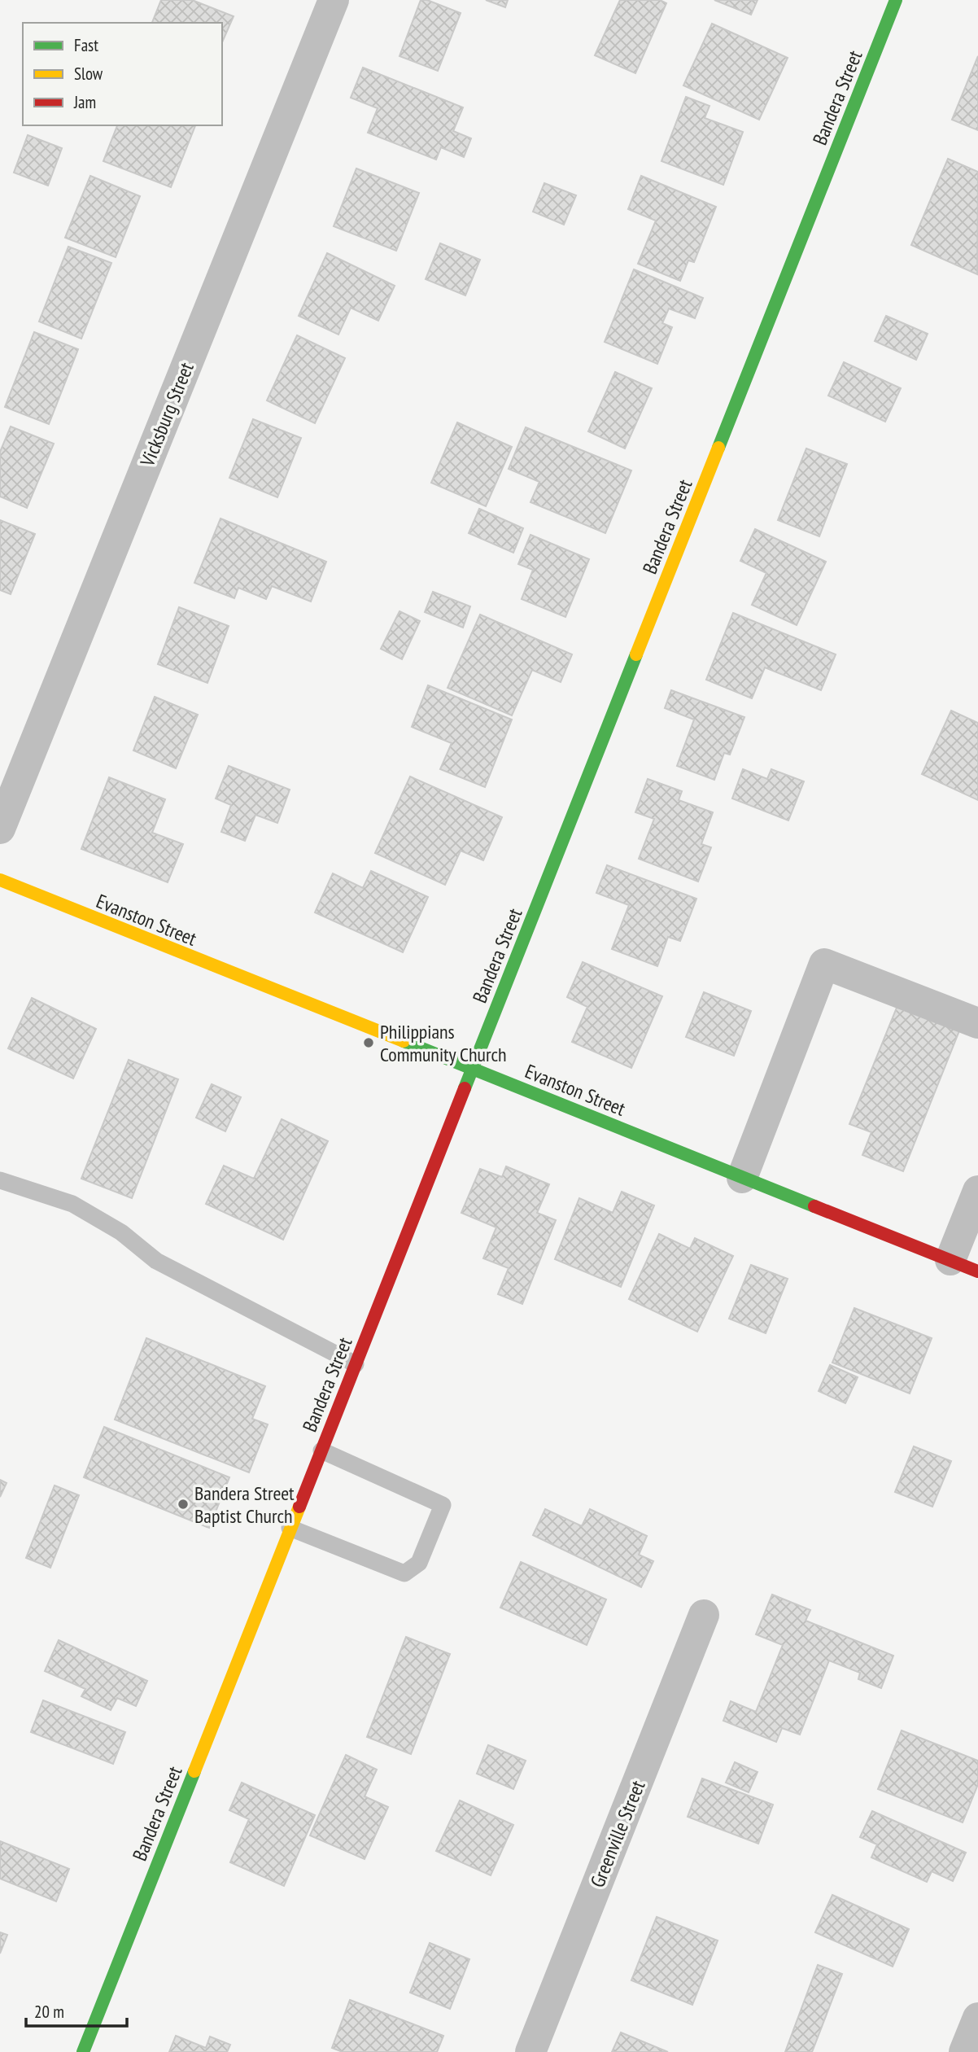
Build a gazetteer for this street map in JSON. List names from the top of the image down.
{
  "streets": {
    "street": [
      "Bandera Street",
      "Vicksburg Street",
      "Evanston Street",
      "Greenville Street"
    ]
  },
  "crossings": [
    ["Bandera Street", "Evanston Street"]
  ],
  "places": ["Philippians Community Church", "Bandera Street Baptist Church"],
  "legend": ["Fast", "Slow", "Jam"],
  "scale_bar": "20 m"
}
